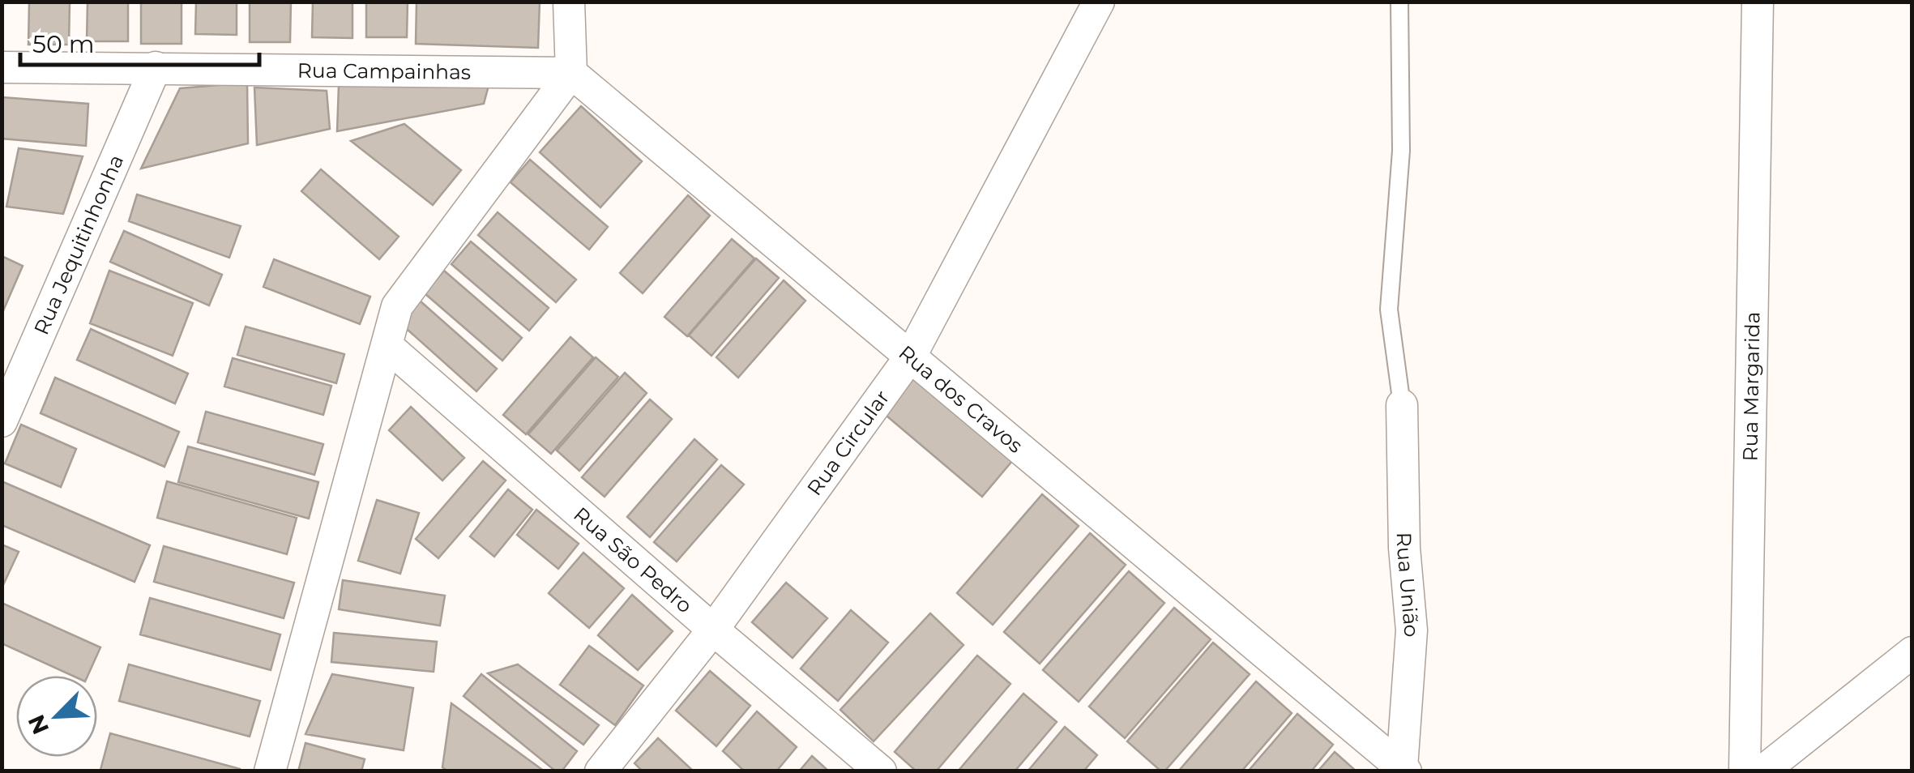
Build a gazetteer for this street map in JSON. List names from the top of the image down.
{
  "streets": {
    "street": [
      "Rua Campainhas",
      "Rua Jequitinhonha",
      "Rua Margarida",
      "Rua dos Cravos",
      "Rua Circular",
      "Rua São Pedro",
      "Rua União"
    ]
  },
  "crossings": [
    ["Rua Campainhas", "Rua Jequitinhonha"],
    ["Rua Campainhas", "Rua dos Cravos"],
    ["Rua dos Cravos", "Rua Circular"],
    ["Rua dos Cravos", "Rua União"],
    ["Rua Circular", "Rua São Pedro"]
  ],
  "scale_bar": "50 m",
  "north": "bottom left"
}
